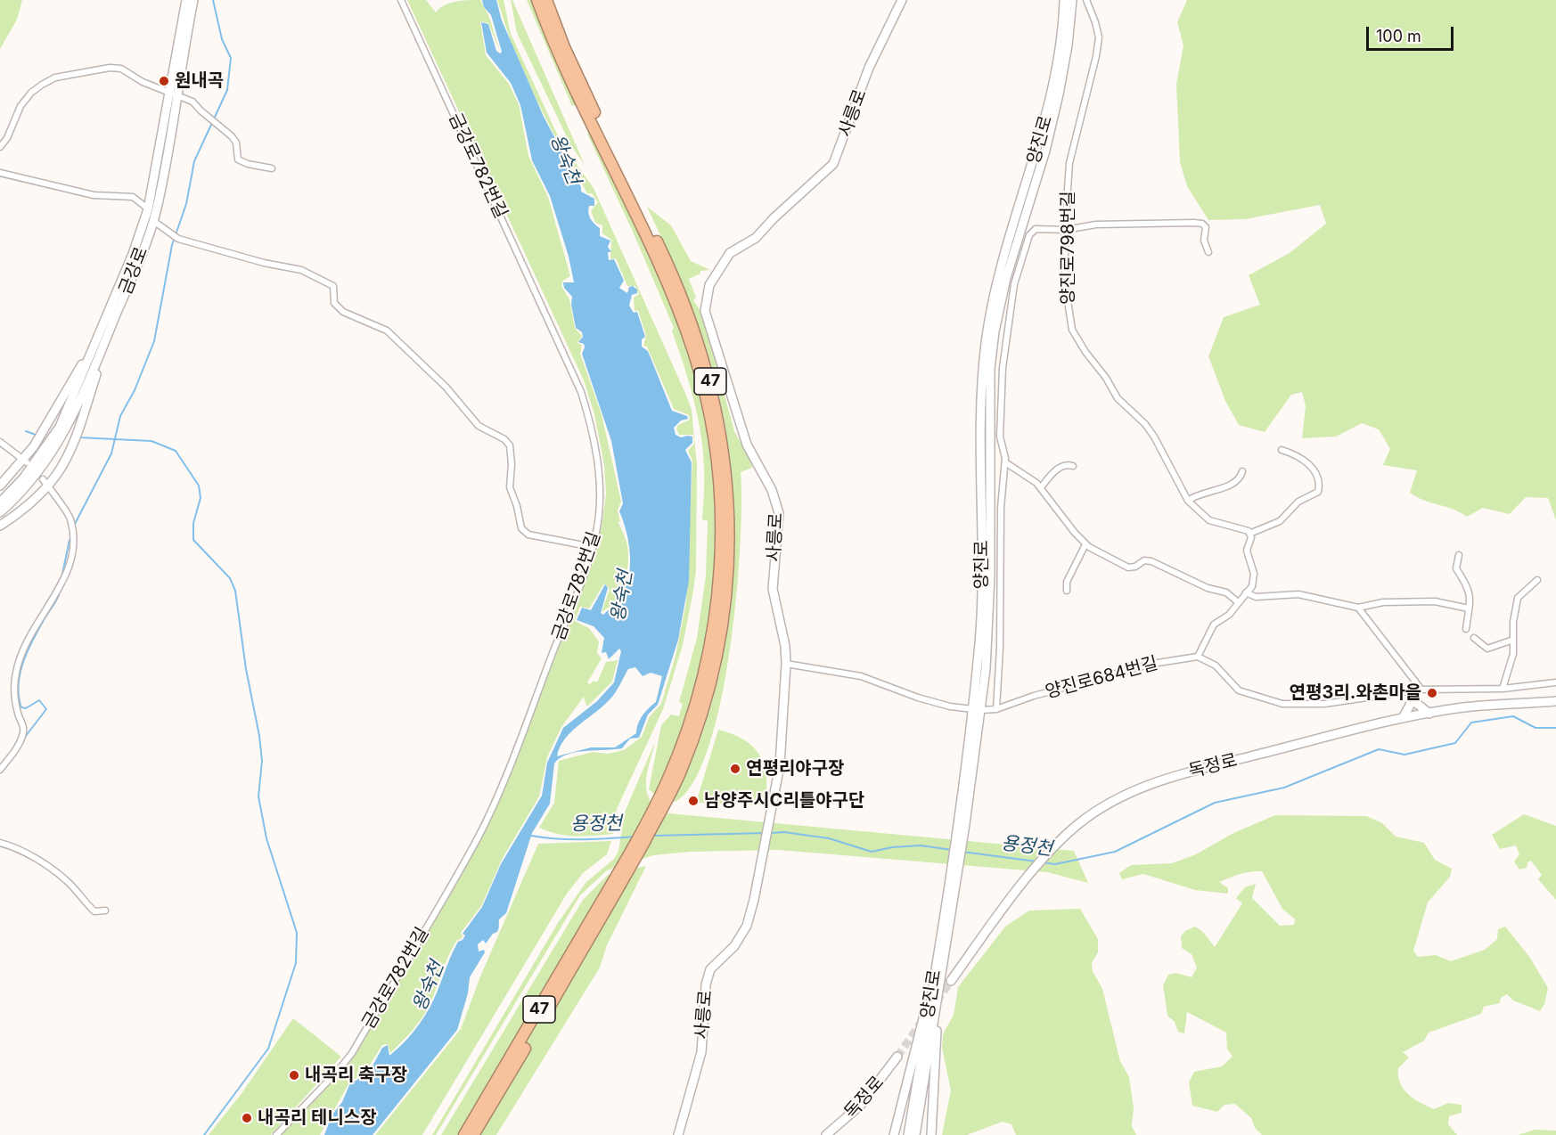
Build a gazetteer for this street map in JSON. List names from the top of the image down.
{
  "streets": {
    "highway": ["47"],
    "street": [
      "사릉로",
      "양진로",
      "금강로782번길",
      "양진로798번길",
      "금강로",
      "양진로684번길",
      "독정로"
    ]
  },
  "crossings": [
    ["사릉로", "양진로684번길"],
    ["양진로", "양진로684번길"]
  ],
  "water": ["왕숙천", "용정천"],
  "places": [
    "원내곡",
    "연평3리.와촌마을",
    "연평리야구장",
    "남양주시C리틀야구단",
    "내곡리 축구장",
    "내곡리 테니스장"
  ],
  "scale_bar": "100 m"
}
